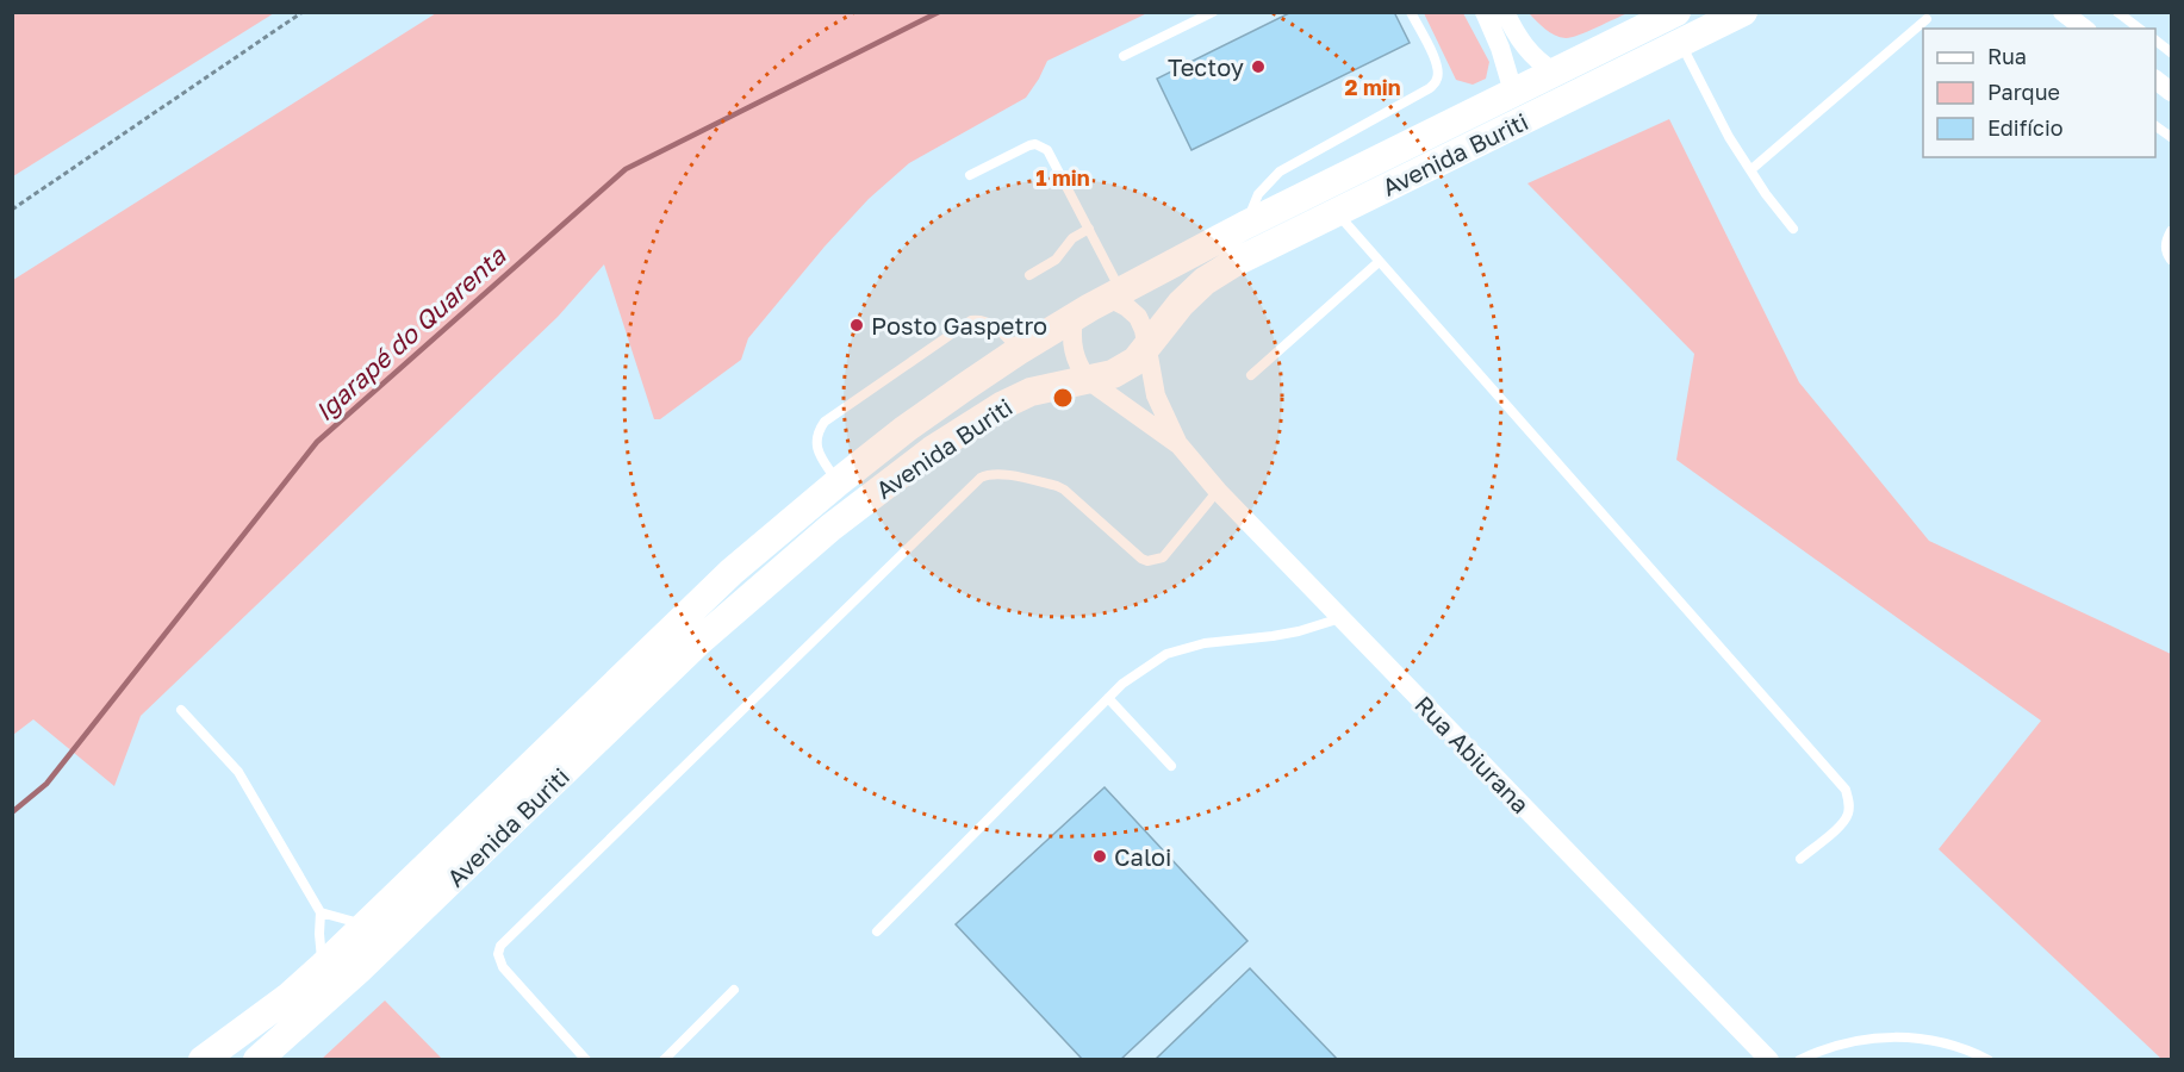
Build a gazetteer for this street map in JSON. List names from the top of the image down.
{
  "streets": {
    "main road": ["Avenida Buriti"],
    "street": ["Rua Abiurana"]
  },
  "crossings": [
    ["Avenida Buriti", "Rua Abiurana"]
  ],
  "water": ["Igarapé do Quarenta"],
  "places": ["Tectoy", "Posto Gaspetro", "Caloi"],
  "legend": ["Rua", "Parque", "Edifício"],
  "rings": ["2 min", "1 min"]
}
